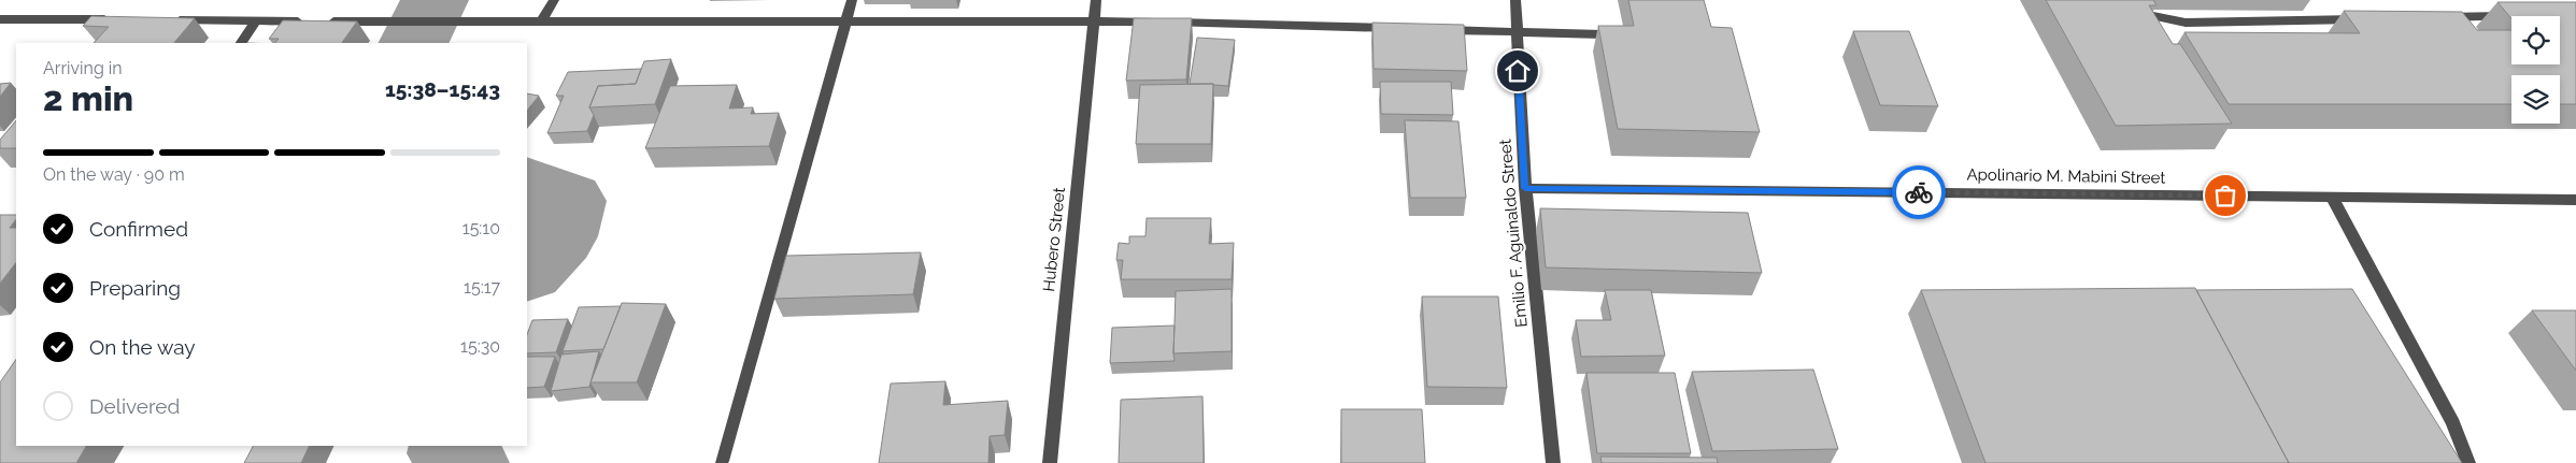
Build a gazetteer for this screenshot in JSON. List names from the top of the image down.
{
  "streets": {
    "street": ["Apolinario M. Mabini Street", "Emilio F. Aguinaldo Street", "Hubero Street"]
  },
  "crossings": [
    ["Apolinario M. Mabini Street", "Emilio F. Aguinaldo Street"]
  ],
  "page": {
    "heading": ["2 min", "Arriving in", "15:38–15:43"],
    "bar": "On the way · 90 m",
    "list": [
      ["Confirmed", "15:10"],
      ["Preparing", "15:17"],
      ["On the way", "15:30"],
      "Delivered"
    ]
  }
}
